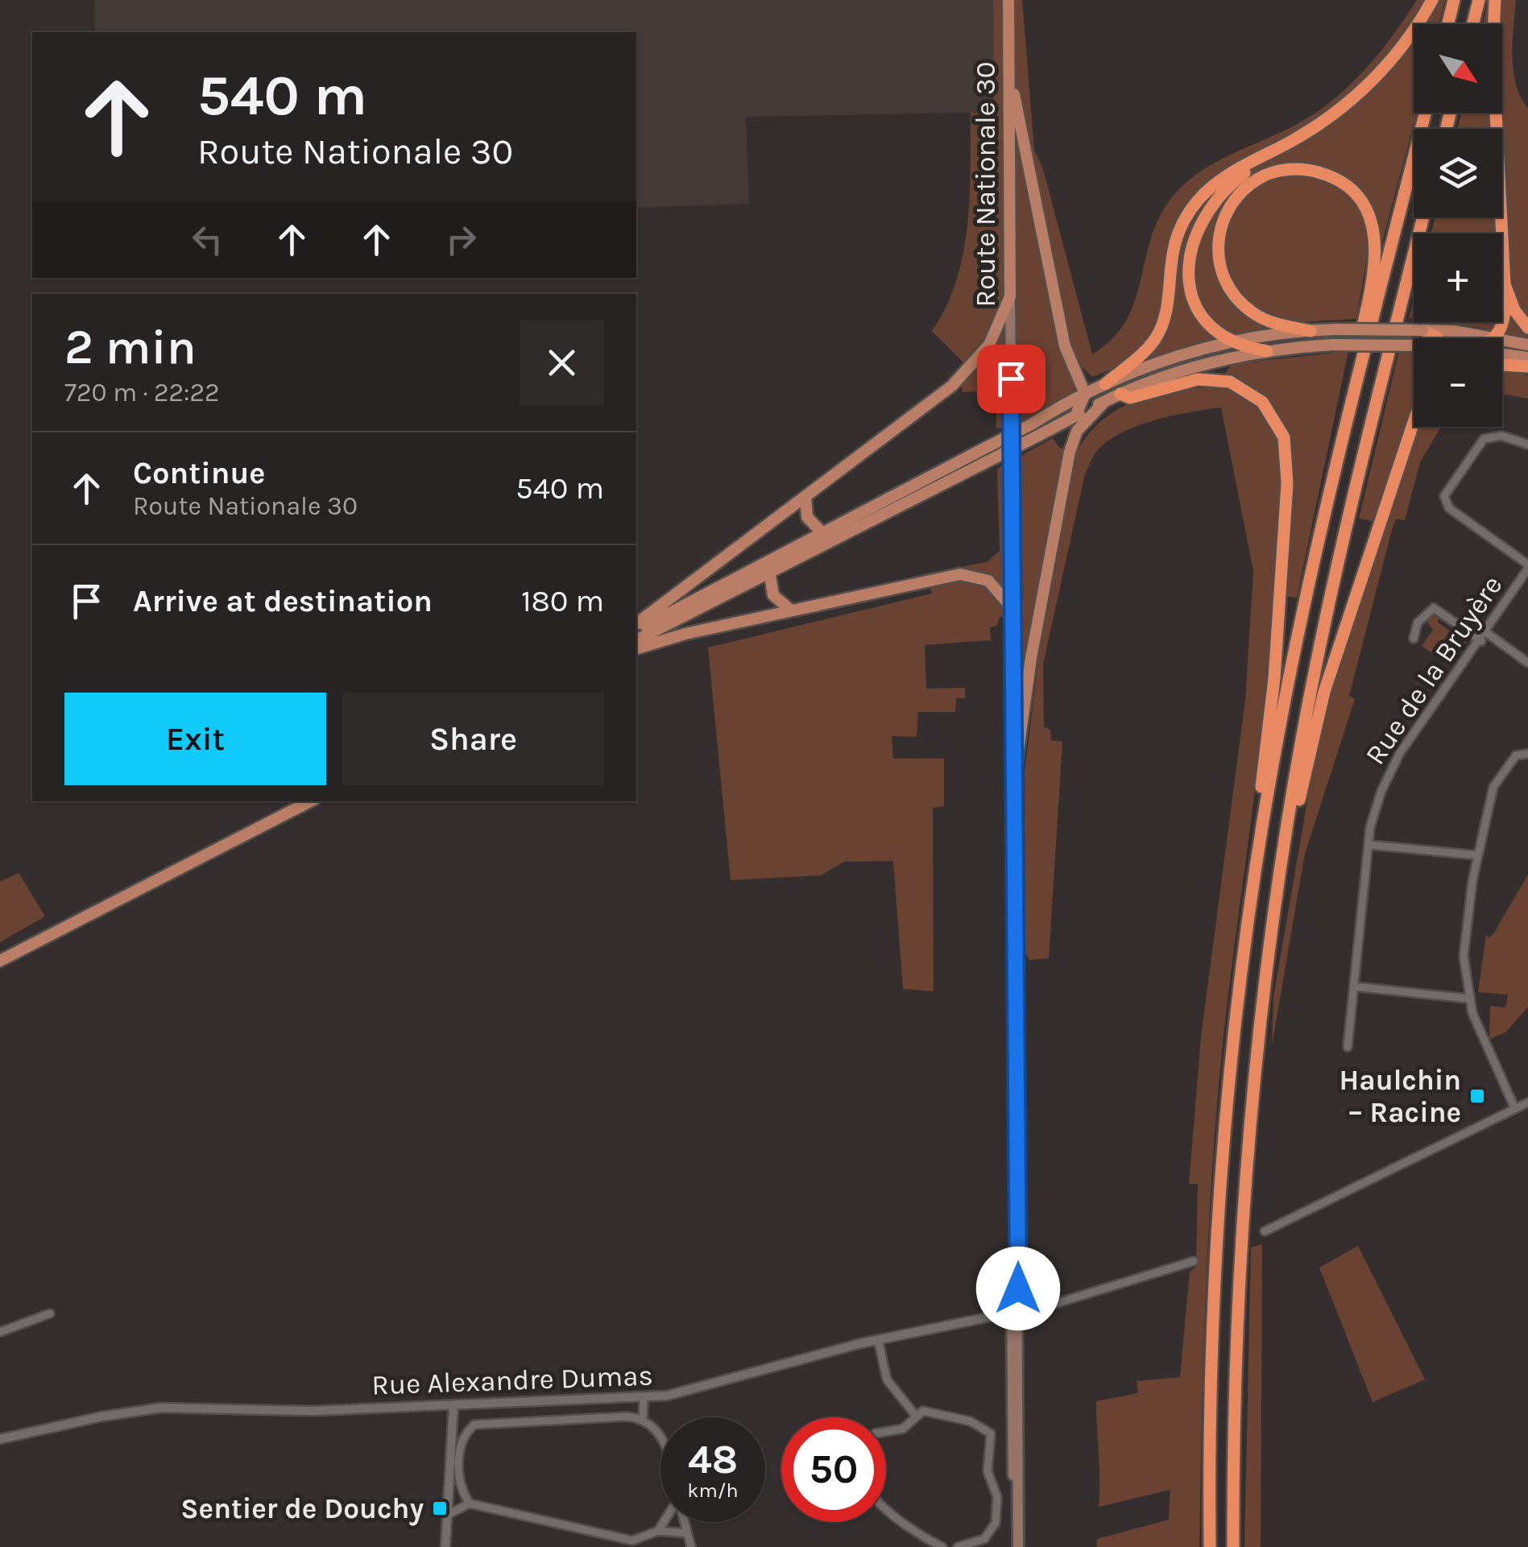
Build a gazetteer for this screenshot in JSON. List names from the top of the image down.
{
  "streets": {
    "main road": ["Route Nationale 30"],
    "street": ["Rue de la Bruyère", "Rue Alexandre Dumas"]
  },
  "crossings": [
    ["Route Nationale 30", "Rue Alexandre Dumas"]
  ],
  "places": {
    "transit": ["Haulchin – Racine", "Sentier de Douchy"]
  },
  "north": "bottom right",
  "page": {
    "map_buttons": ["+", "−"],
    "turn": ["540 m", "Route Nationale 30"],
    "heading": ["2 min", "720 m · 22:22"],
    "list": [
      {
        "name": "Continue",
        "note": "Route Nationale 30",
        "value": "540 m"
      },
      {
        "name": "Arrive at destination",
        "value": "180 m"
      }
    ],
    "buttons": ["Exit", "Share"],
    "speed": "48 km/h",
    "limit": "50"
  }
}
